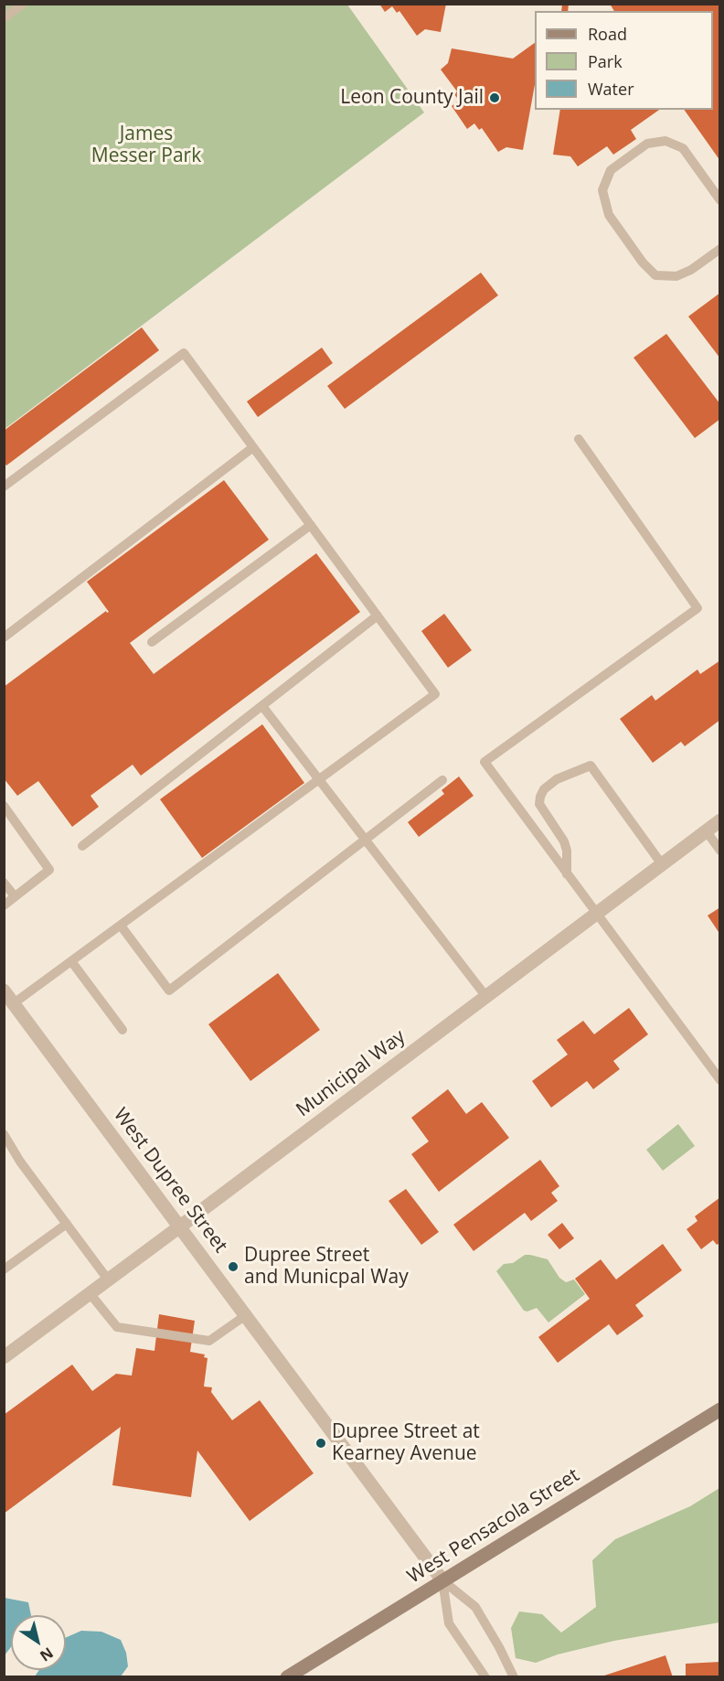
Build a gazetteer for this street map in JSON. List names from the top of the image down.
{
  "streets": {
    "main road": ["West Pensacola Street"],
    "street": ["Municipal Way", "West Dupree Street"]
  },
  "crossings": [
    ["Municipal Way", "West Dupree Street"],
    ["West Dupree Street", "West Pensacola Street"]
  ],
  "parks": ["James Messer Park"],
  "places": ["Leon County Jail", "Dupree Street and Municpal Way", "Dupree Street at Kearney Avenue"],
  "legend": ["Road", "Park", "Water"],
  "north": "bottom right"
}
